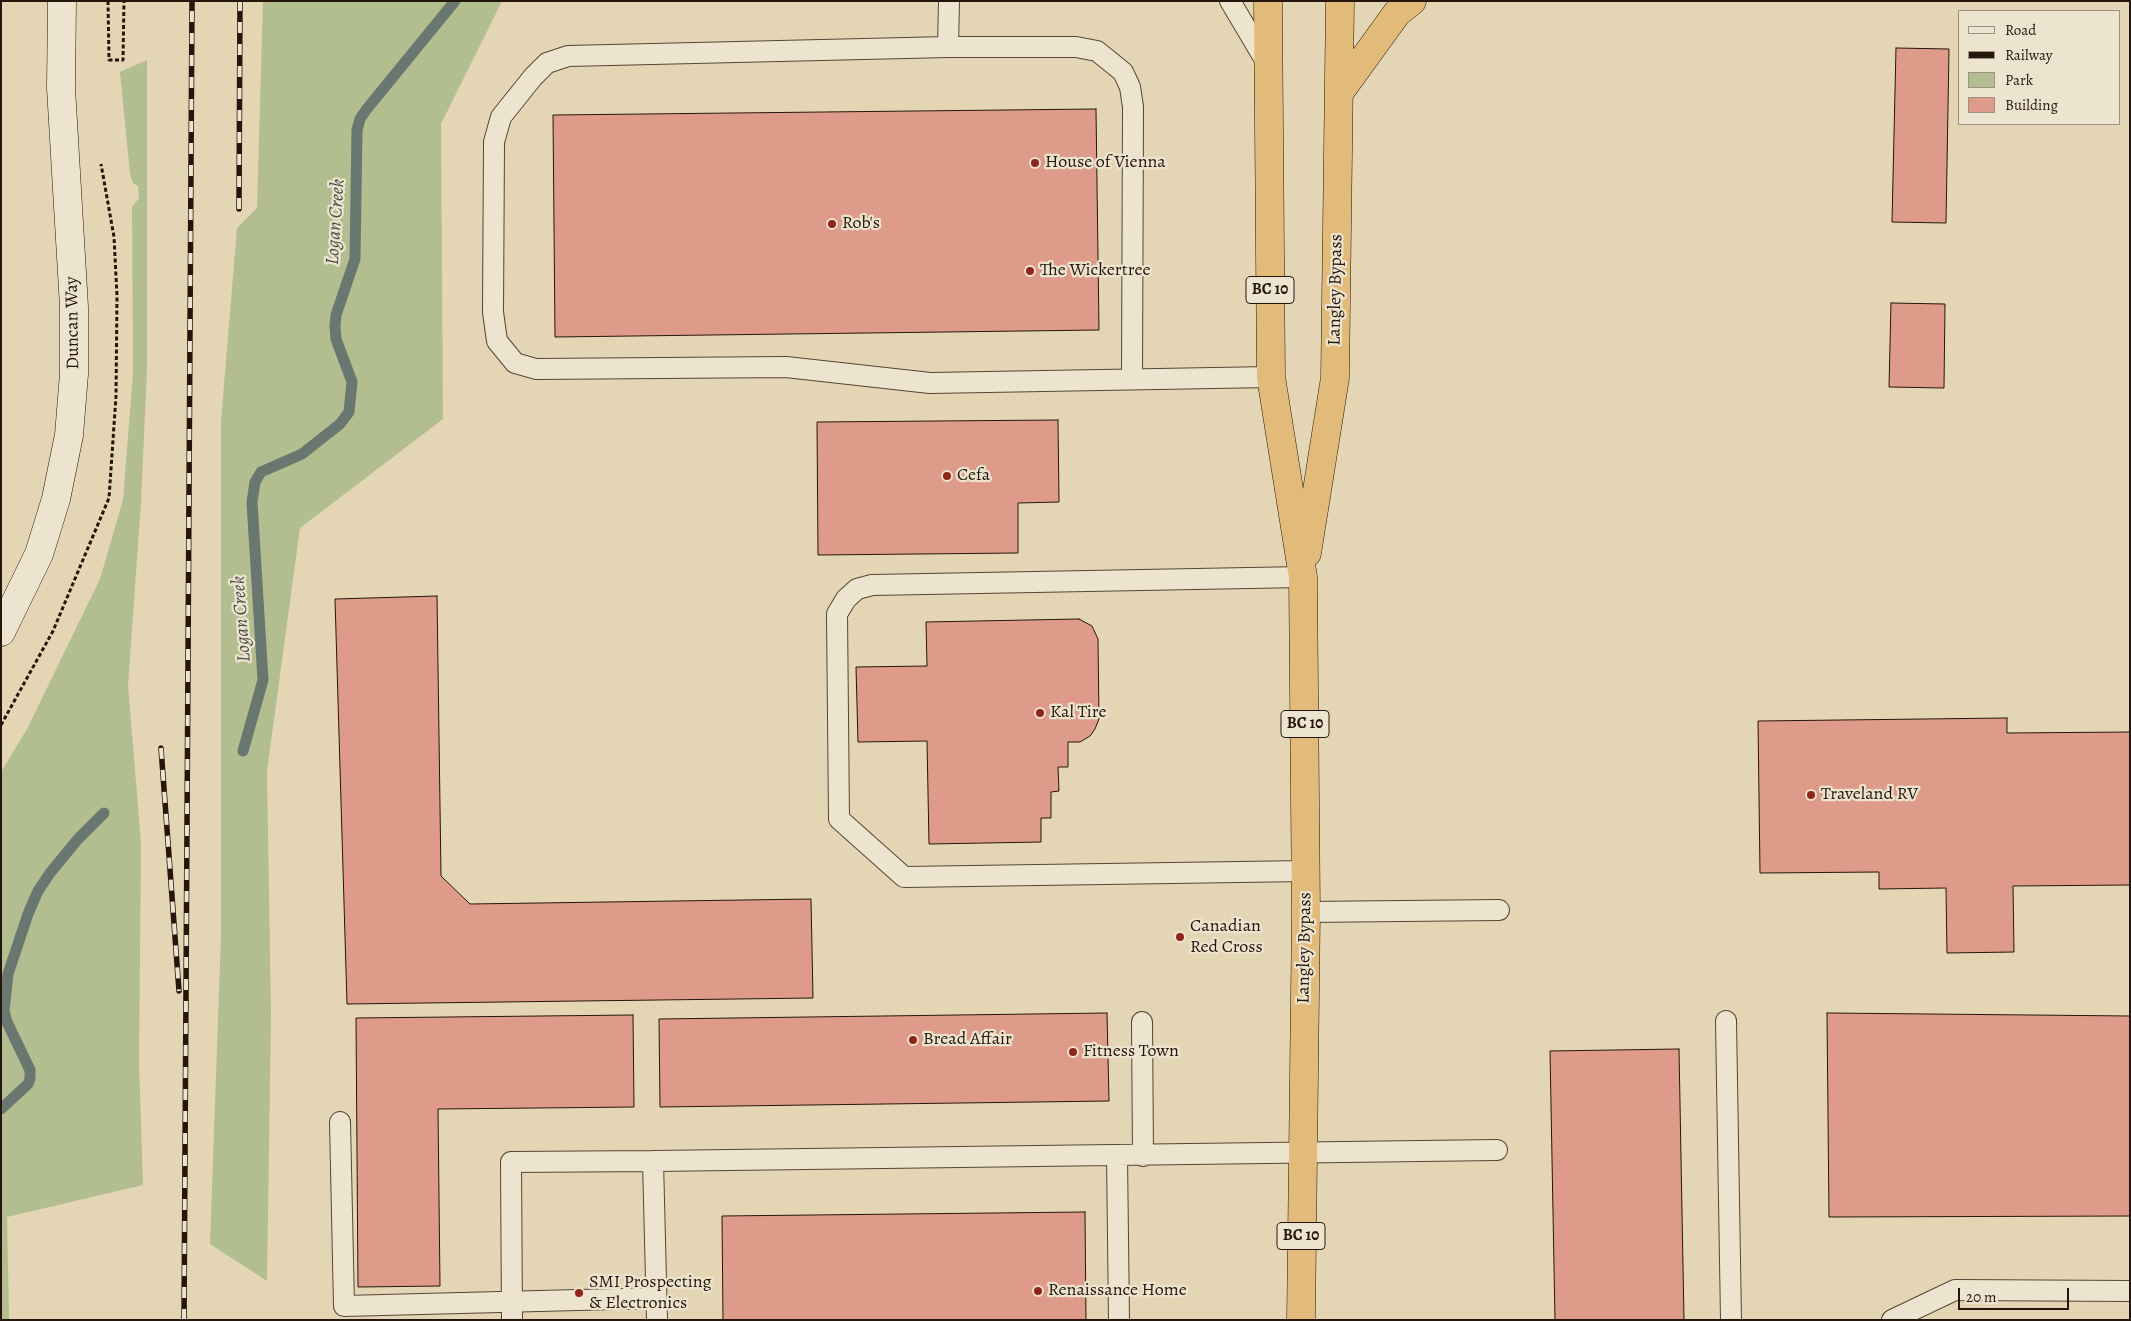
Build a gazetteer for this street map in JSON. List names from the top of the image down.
{
  "streets": {
    "highway": ["BC 10", "Langley Bypass"],
    "street": ["Duncan Way"]
  },
  "water": ["Logan Creek"],
  "places": [
    "House of Vienna",
    "Rob's",
    "The Wickertree",
    "Cefa",
    "Kal Tire",
    "Traveland RV",
    "Canadian Red Cross",
    "Bread Affair",
    "Fitness Town",
    "Renaissance Home",
    "SMI Prospecting & Electronics"
  ],
  "legend": [
    "Road",
    "Railway",
    "Park",
    "Building"
  ],
  "scale_bar": "20 m"
}
